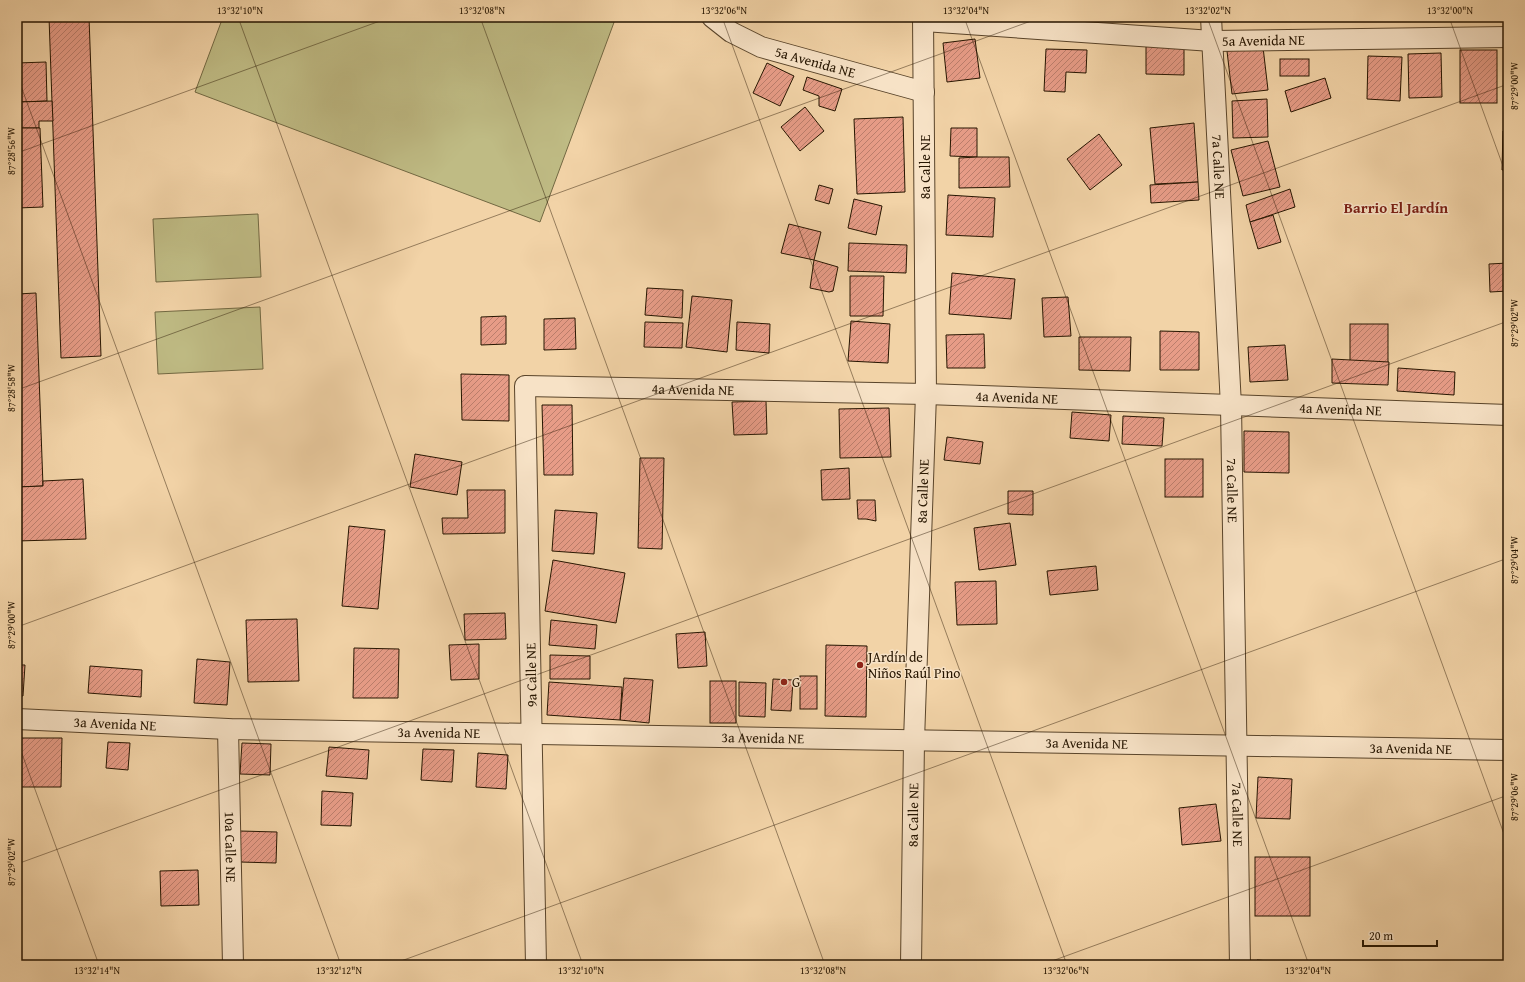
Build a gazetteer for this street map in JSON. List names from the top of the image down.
{
  "streets": {
    "street": [
      "5a Avenida NE",
      "8a Calle NE",
      "7a Calle NE",
      "4a Avenida NE",
      "9a Calle NE",
      "3a Avenida NE",
      "10a Calle NE"
    ]
  },
  "crossings": [
    ["5a Avenida NE", "8a Calle NE"],
    ["5a Avenida NE", "7a Calle NE"],
    ["8a Calle NE", "4a Avenida NE"],
    ["8a Calle NE", "3a Avenida NE"],
    ["7a Calle NE", "4a Avenida NE"],
    ["7a Calle NE", "3a Avenida NE"],
    ["4a Avenida NE", "9a Calle NE"],
    ["9a Calle NE", "3a Avenida NE"],
    ["3a Avenida NE", "10a Calle NE"]
  ],
  "districts": ["Barrio El Jardín"],
  "places": ["JArdín de Niños Raúl Pino", "G"],
  "scale_bar": "20 m",
  "coordinates": [
    "13°32'10\"N",
    "13°32'08\"N",
    "13°32'06\"N",
    "13°32'04\"N",
    "13°32'02\"N",
    "13°32'00\"N",
    "87°29'00\"W",
    "87°28'56\"W",
    "87°29'02\"W",
    "87°28'58\"W",
    "87°29'04\"W",
    "87°29'06\"W",
    "13°32'14\"N",
    "13°32'12\"N"
  ]
}
